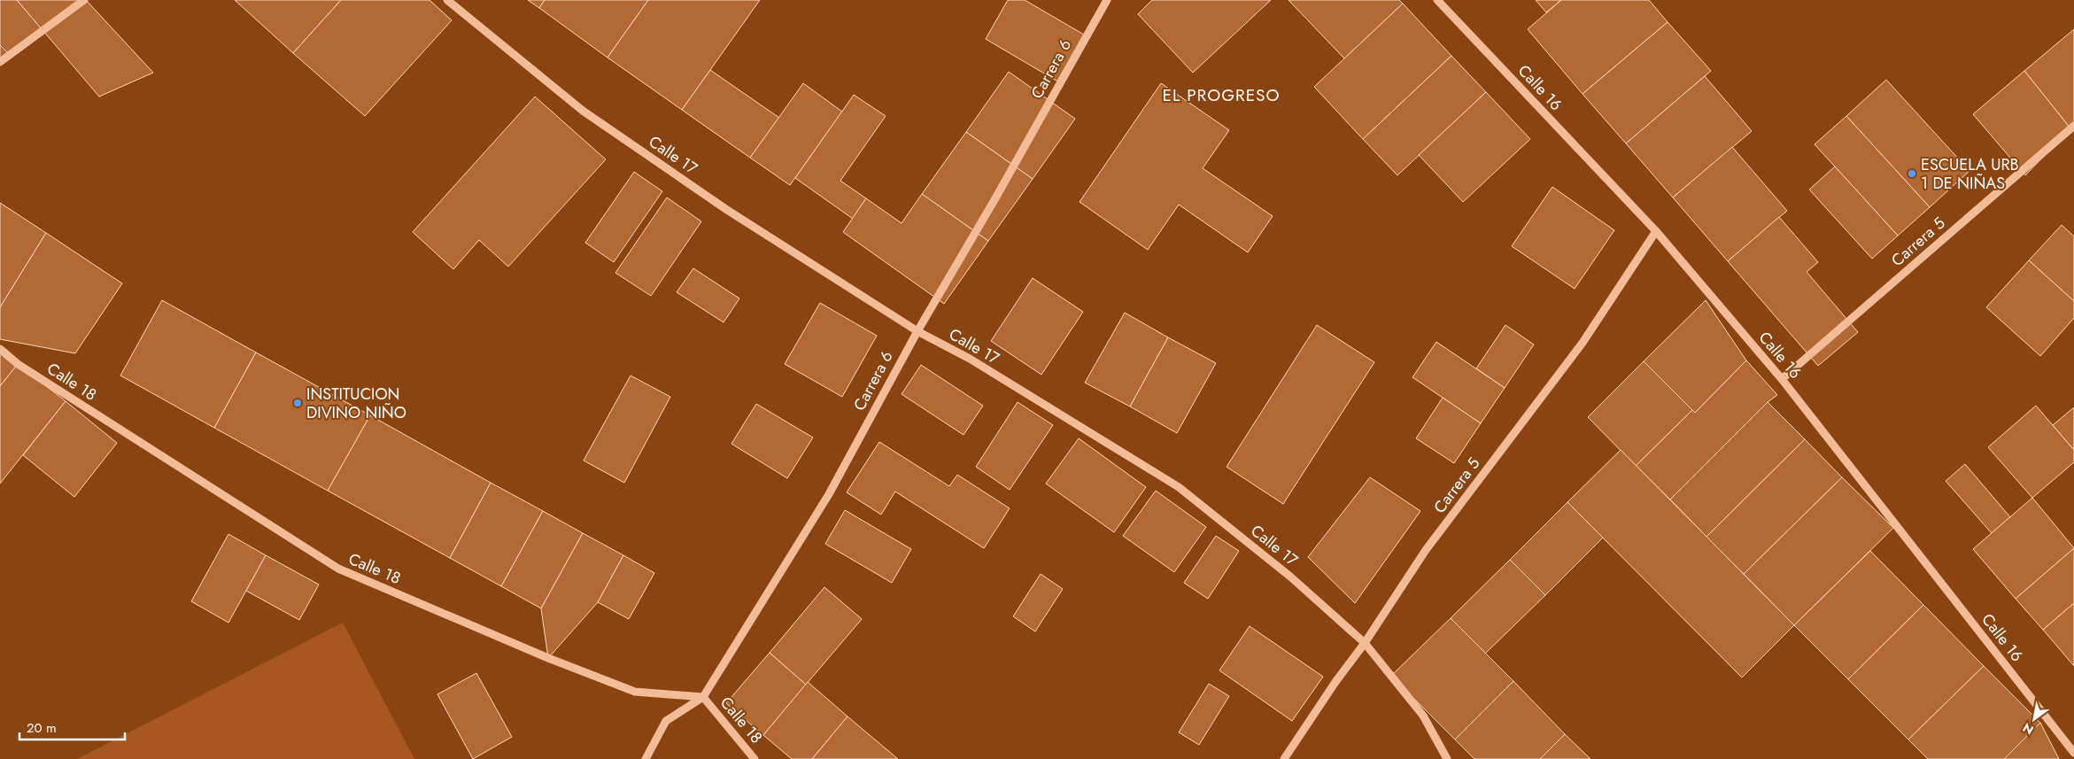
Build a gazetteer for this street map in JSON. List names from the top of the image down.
{
  "streets": {
    "street": [
      "Carrera 6",
      "Calle 16",
      "Calle 17",
      "Carrera 5",
      "Calle 18"
    ]
  },
  "crossings": [
    ["Carrera 6", "Calle 17"],
    ["Carrera 6", "Calle 18"],
    ["Calle 16", "Carrera 5"],
    ["Calle 17", "Carrera 5"]
  ],
  "districts": ["EL PROGRESO"],
  "places": ["ESCUELA URB 1 DE NIÑAS", "INSTITUCION DIVINO NIÑO"],
  "scale_bar": "20 m",
  "north": "bottom left"
}
